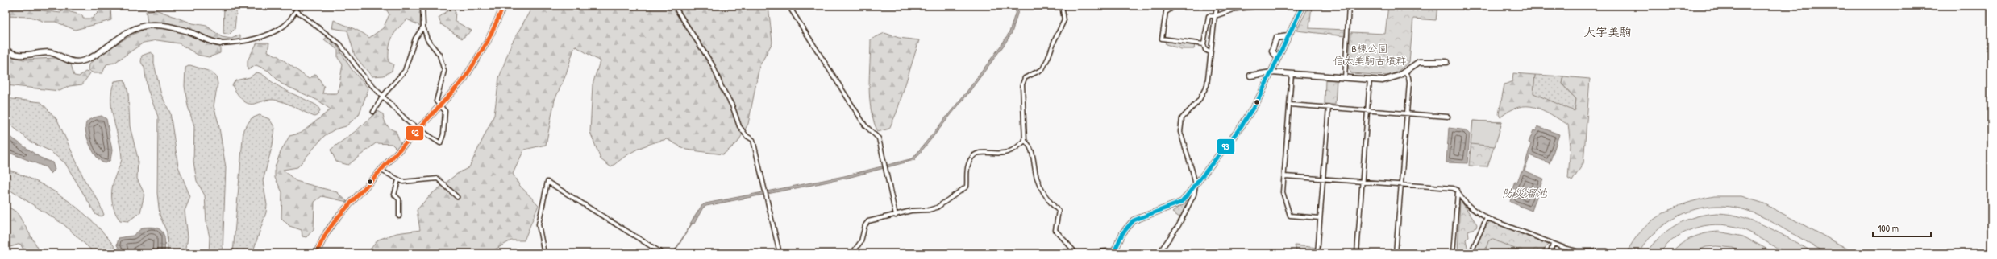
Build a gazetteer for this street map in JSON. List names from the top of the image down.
{
  "districts": ["大字美駒"],
  "water": ["防災溜池"],
  "parks": ["B棟公園 信太美駒古墳群"],
  "lines": ["transit line 92", "transit line 93"],
  "scale_bar": "100 m"
}
